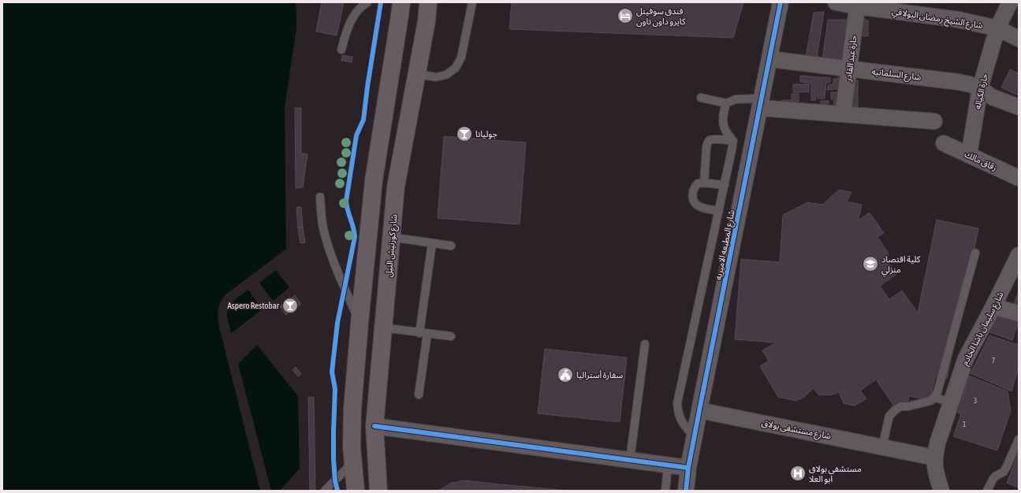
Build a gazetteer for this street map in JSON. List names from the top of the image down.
{
  "streets": {
    "highway": ["شارع كورنيش النيل"],
    "street": [
      "شارع الشيخ رمضان البولاقي",
      "حارة عبد القادر",
      "شارع السلمانيه",
      "حارة الكياله",
      "زقاق مالك",
      "شارع المطبعه الاميريه",
      "شارع سليمان باشا الخادم",
      "شارع مستشفى بولاق"
    ]
  },
  "crossings": [
    ["شارع الشيخ رمضان البولاقي", "حارة عبد القادر"],
    ["شارع الشيخ رمضان البولاقي", "حارة الكياله"],
    ["حارة عبد القادر", "شارع السلمانيه"],
    ["شارع السلمانيه", "حارة الكياله"],
    ["شارع السلمانيه", "شارع المطبعه الاميريه"],
    ["حارة الكياله", "زقاق مالك"],
    ["شارع المطبعه الاميريه", "شارع مستشفى بولاق"]
  ],
  "places": {
    "hotel": ["فندق سوفيتل كايرو داون تاون"],
    "bar": ["جوليانا", "Aspero Restobar"],
    "school or university": ["كلية اقتصاد منزلي"],
    "public building": ["سفارة أستراليا"],
    "hospital": ["مستشفي بولاق ابو العلا"]
  },
  "house_numbers": ["7", "3", "1"]
}
